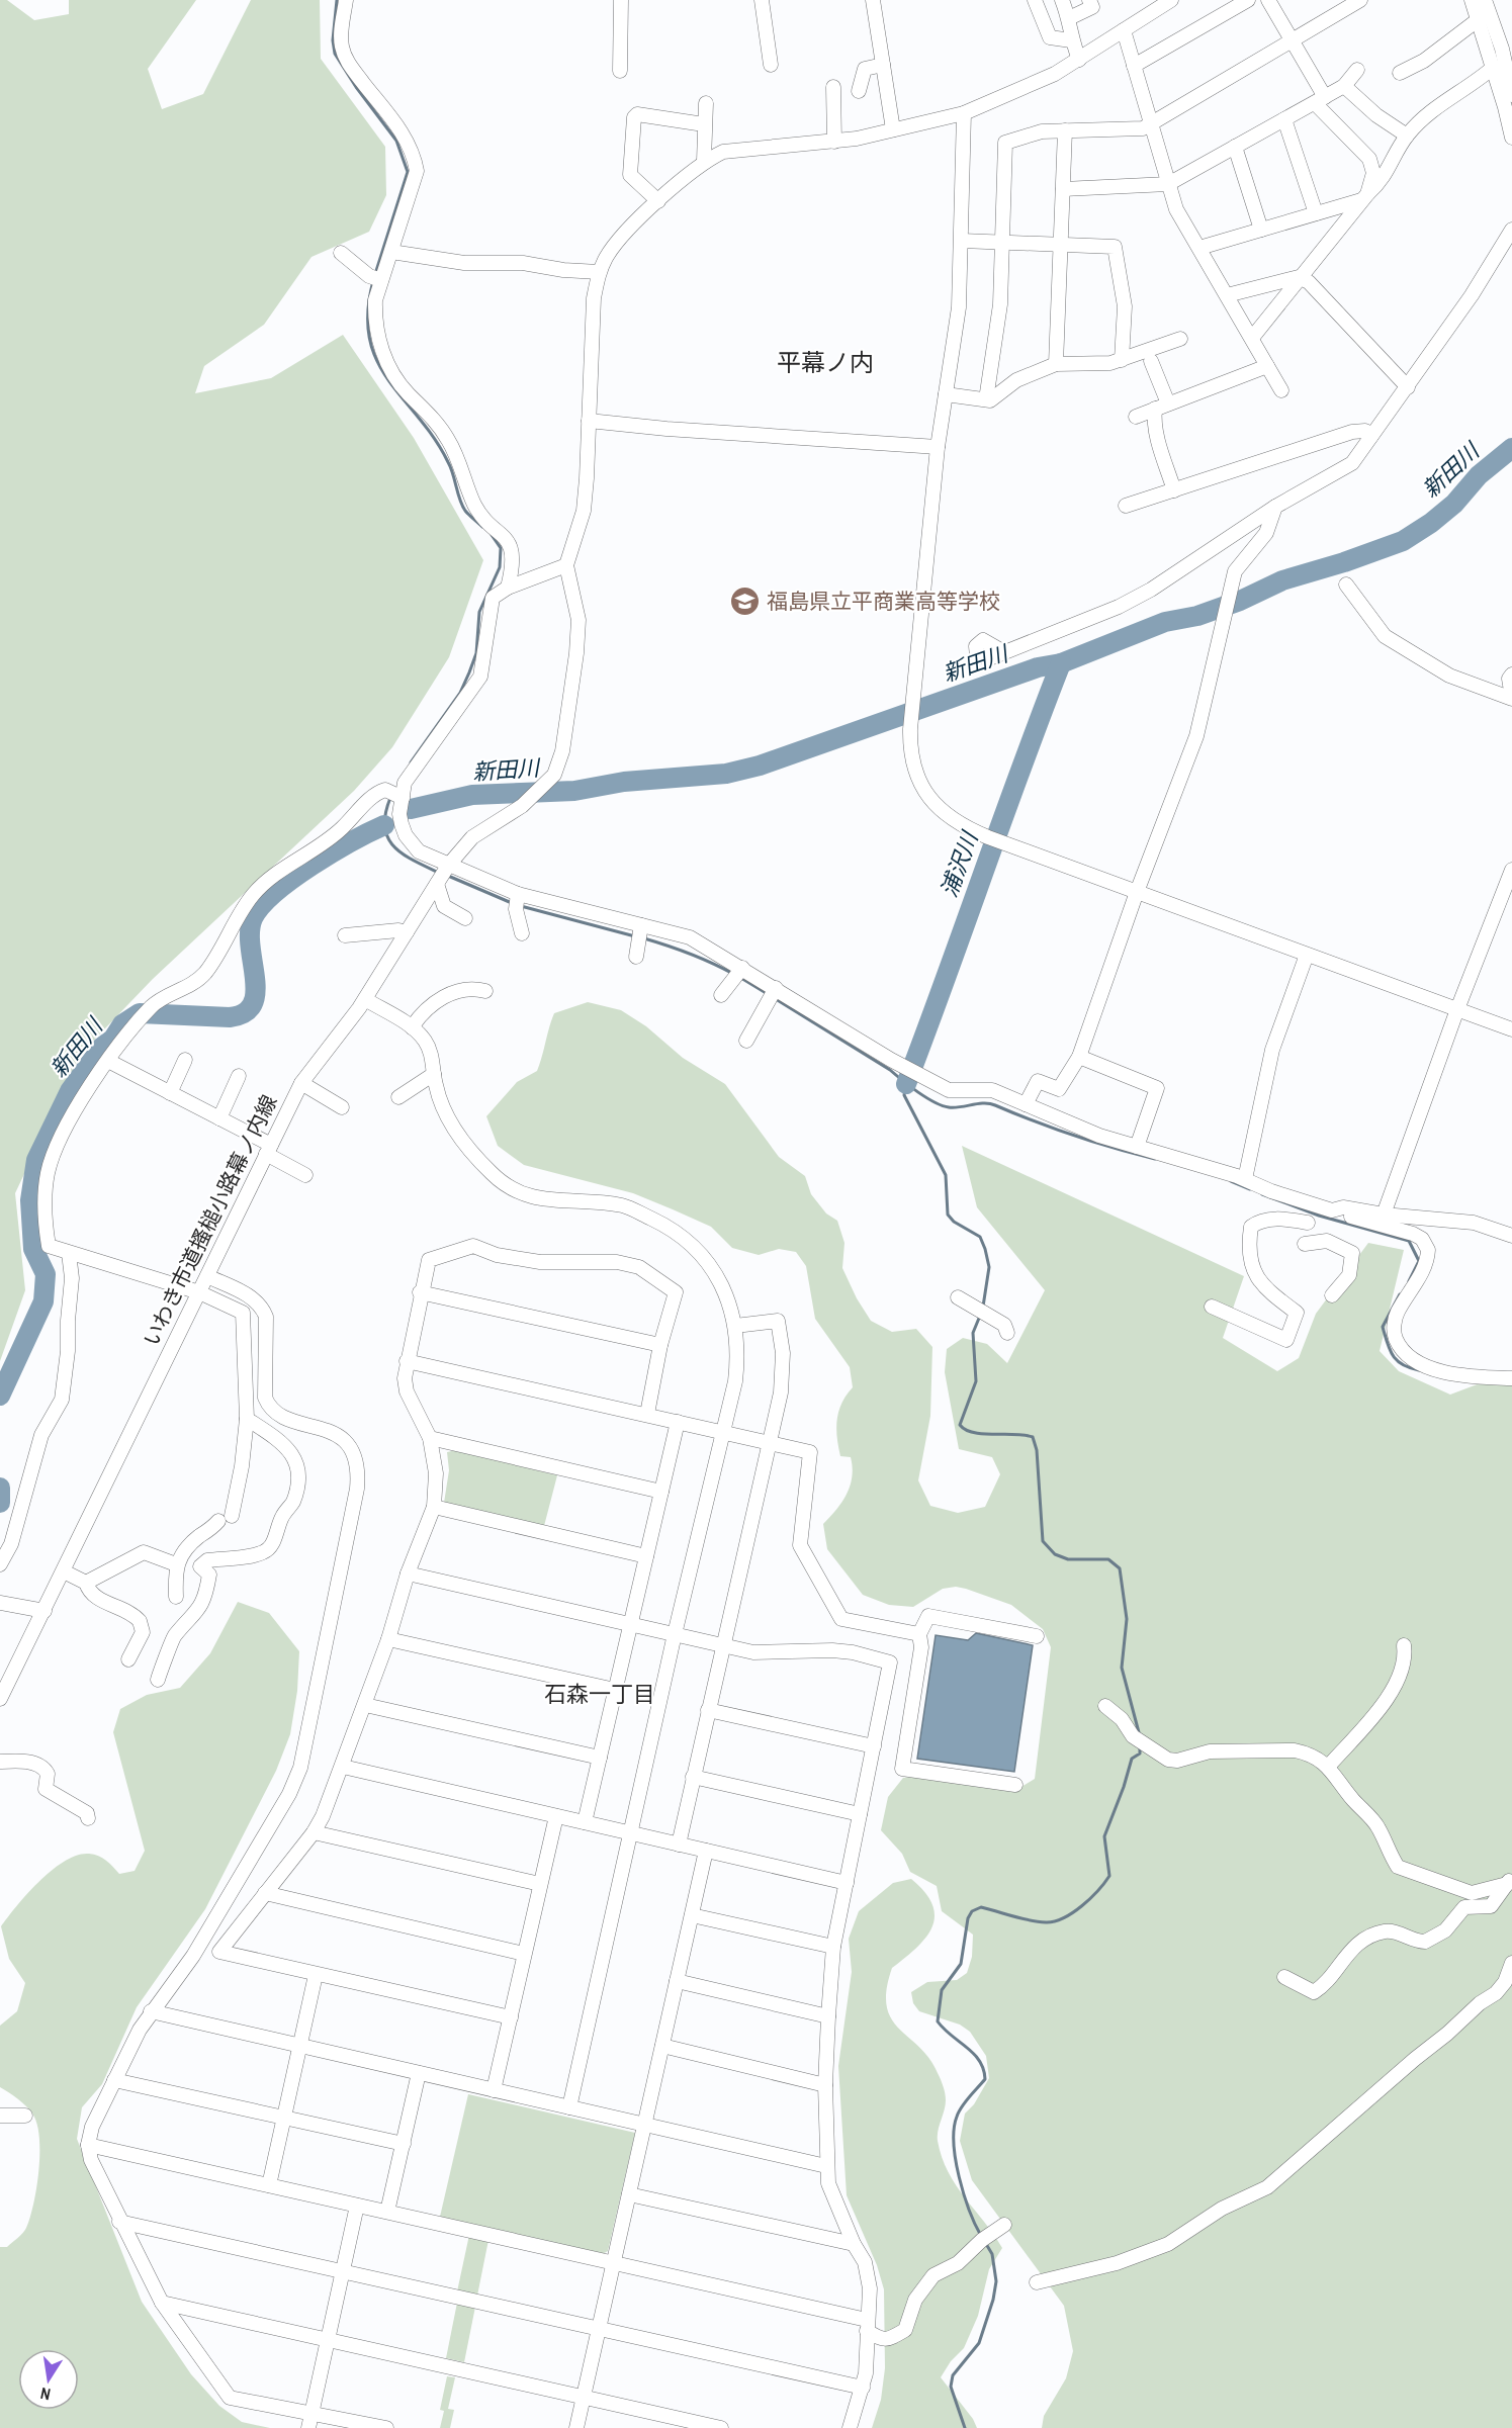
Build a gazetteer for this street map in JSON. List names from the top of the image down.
{
  "streets": {
    "street": ["いわき市道搔槌小路幕ノ内線"]
  },
  "districts": ["平幕ノ内", "石森一丁目"],
  "water": ["新田川", "浦沢川"],
  "places": {
    "school or university": ["福島県立平商業高等学校"]
  },
  "north": "bottom"
}
